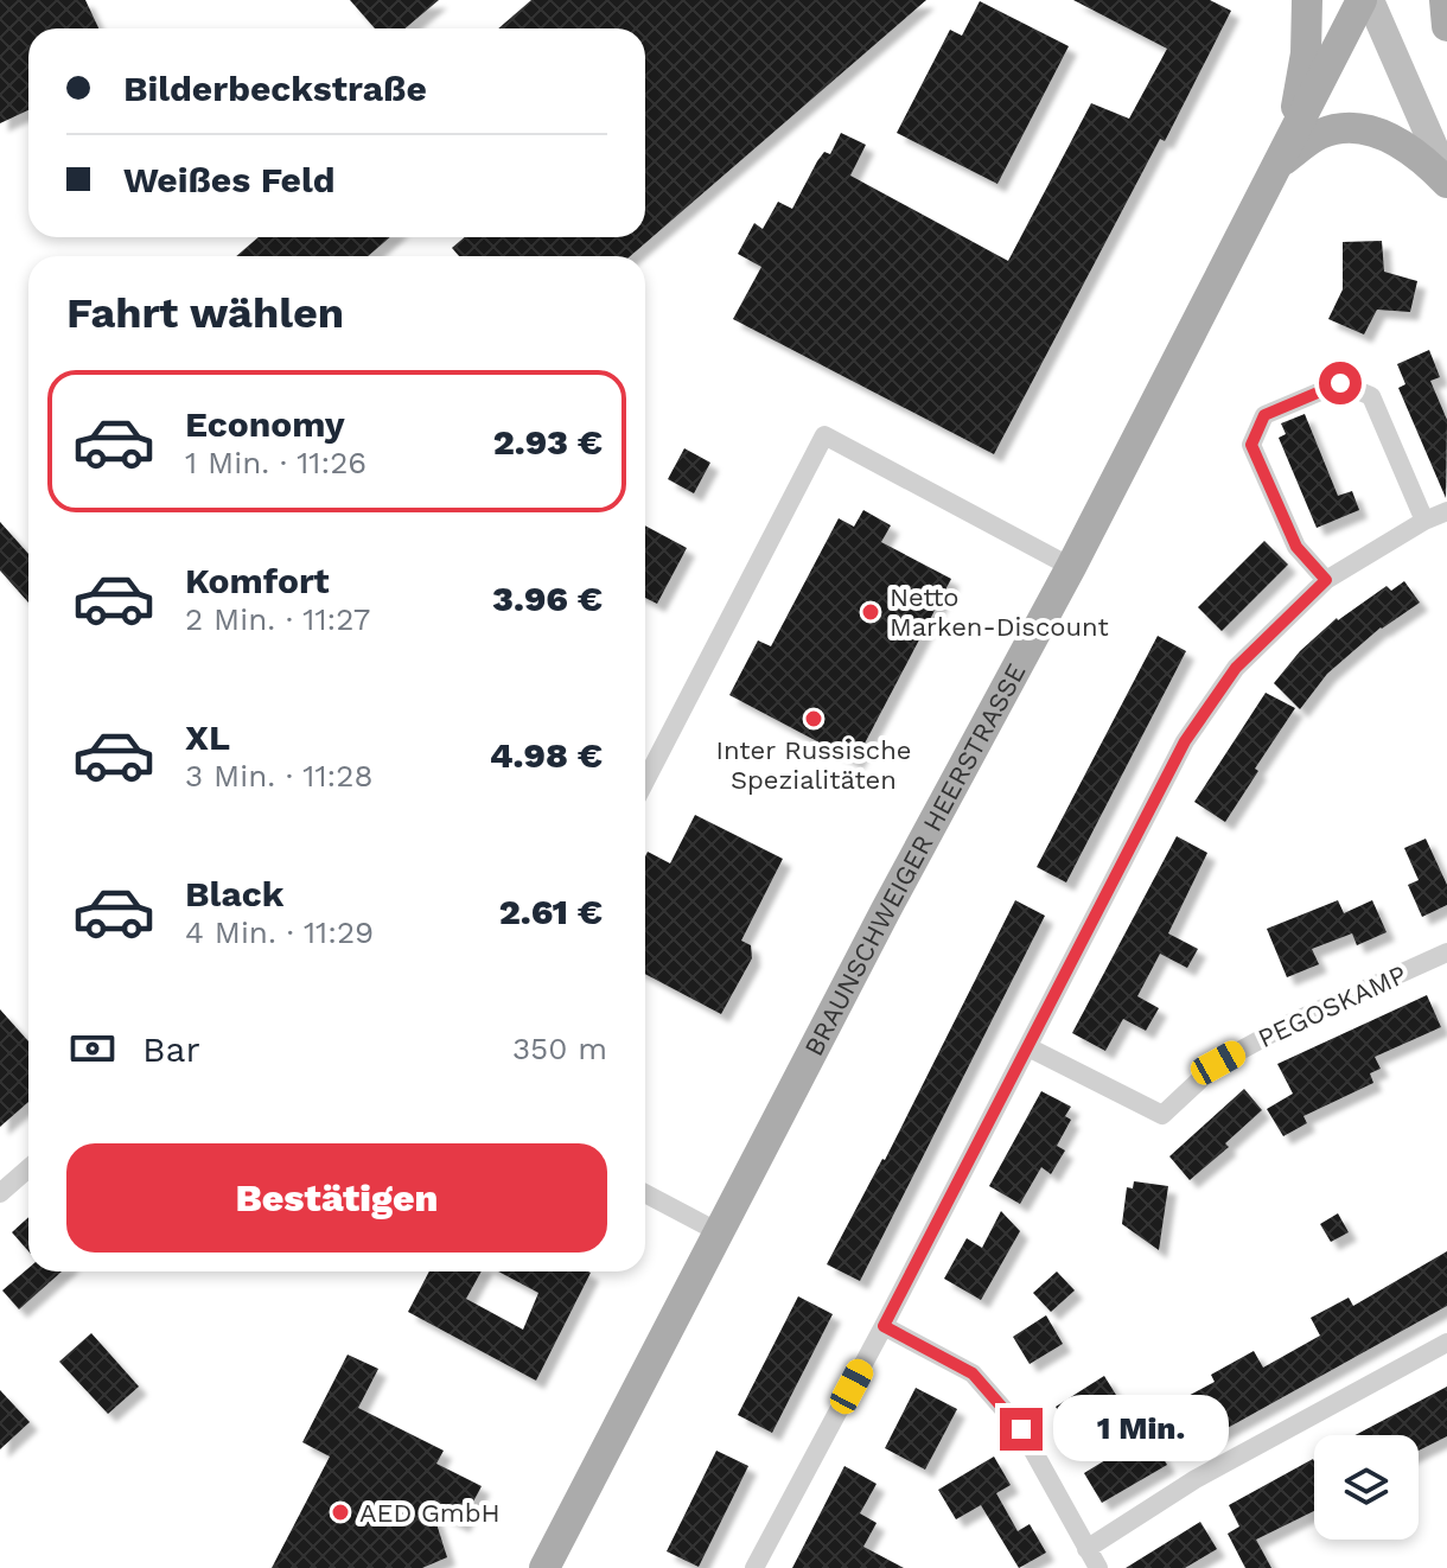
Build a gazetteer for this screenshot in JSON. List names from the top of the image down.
{
  "streets": {
    "main road": ["BRAUNSCHWEIGER HEERSTRASSE"],
    "street": ["PEGOSKAMP"]
  },
  "places": ["Netto Marken-Discount", "Inter Russische Spezialitäten", "AED GmbH"],
  "page": {
    "banner": ["Bilderbeckstraße", "Weißes Feld"],
    "heading": "Fahrt wählen",
    "list": [
      {
        "name": "Economy",
        "note": "1 Min. · 11:26",
        "value": "2.93 €"
      },
      {
        "name": "Komfort",
        "note": "2 Min. · 11:27",
        "value": "3.96 €"
      },
      {
        "name": "XL",
        "note": "3 Min. · 11:28",
        "value": "4.98 €"
      },
      {
        "name": "Black",
        "note": "4 Min. · 11:29",
        "value": "2.61 €"
      }
    ],
    "pay": ["Bar", "350 m"],
    "buttons": "Bestätigen",
    "bubble": "1 Min."
  }
}
